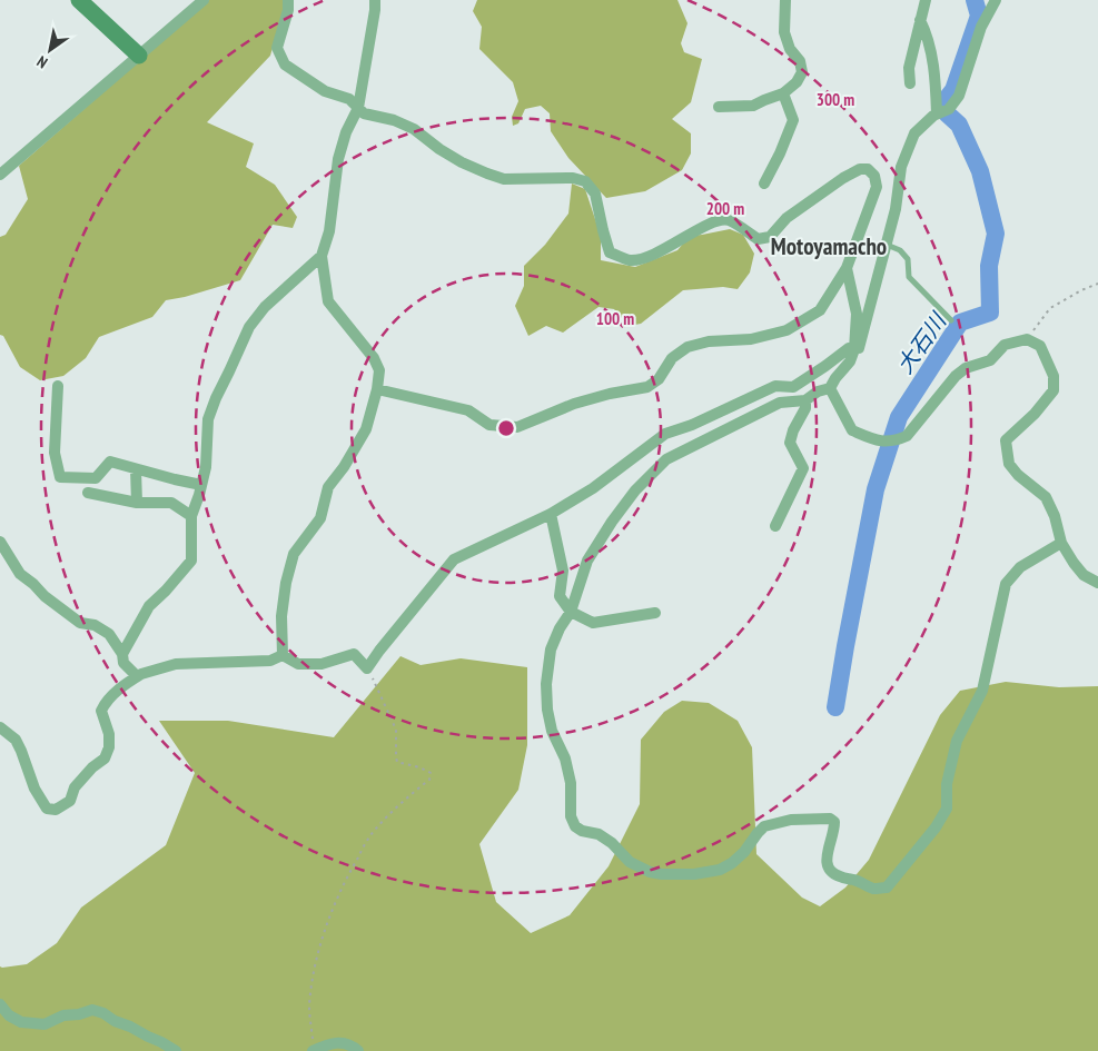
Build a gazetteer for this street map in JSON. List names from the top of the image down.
{
  "districts": ["Motoyamacho"],
  "water": ["大石川"],
  "north": "bottom left",
  "rings": ["300 m", "200 m", "100 m"]
}
